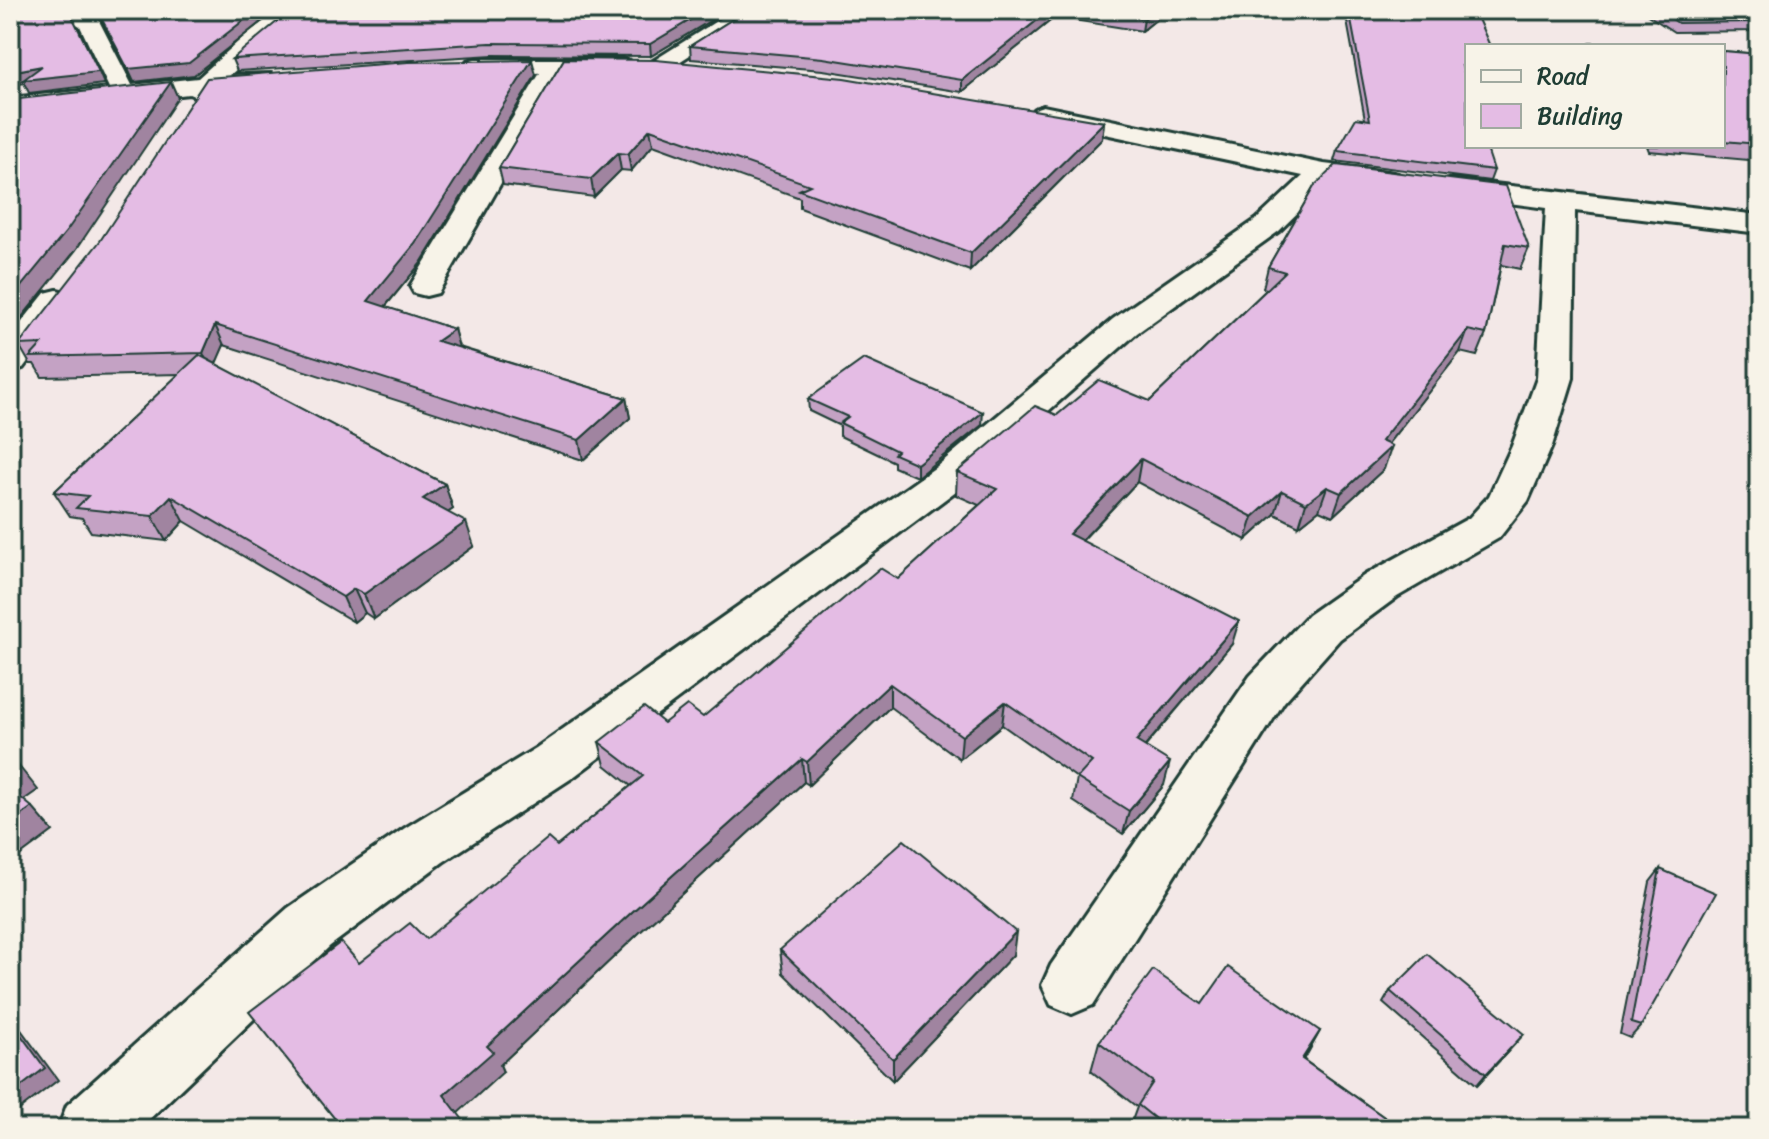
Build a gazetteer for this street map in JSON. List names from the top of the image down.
{
  "legend": ["Road", "Building"]
}
